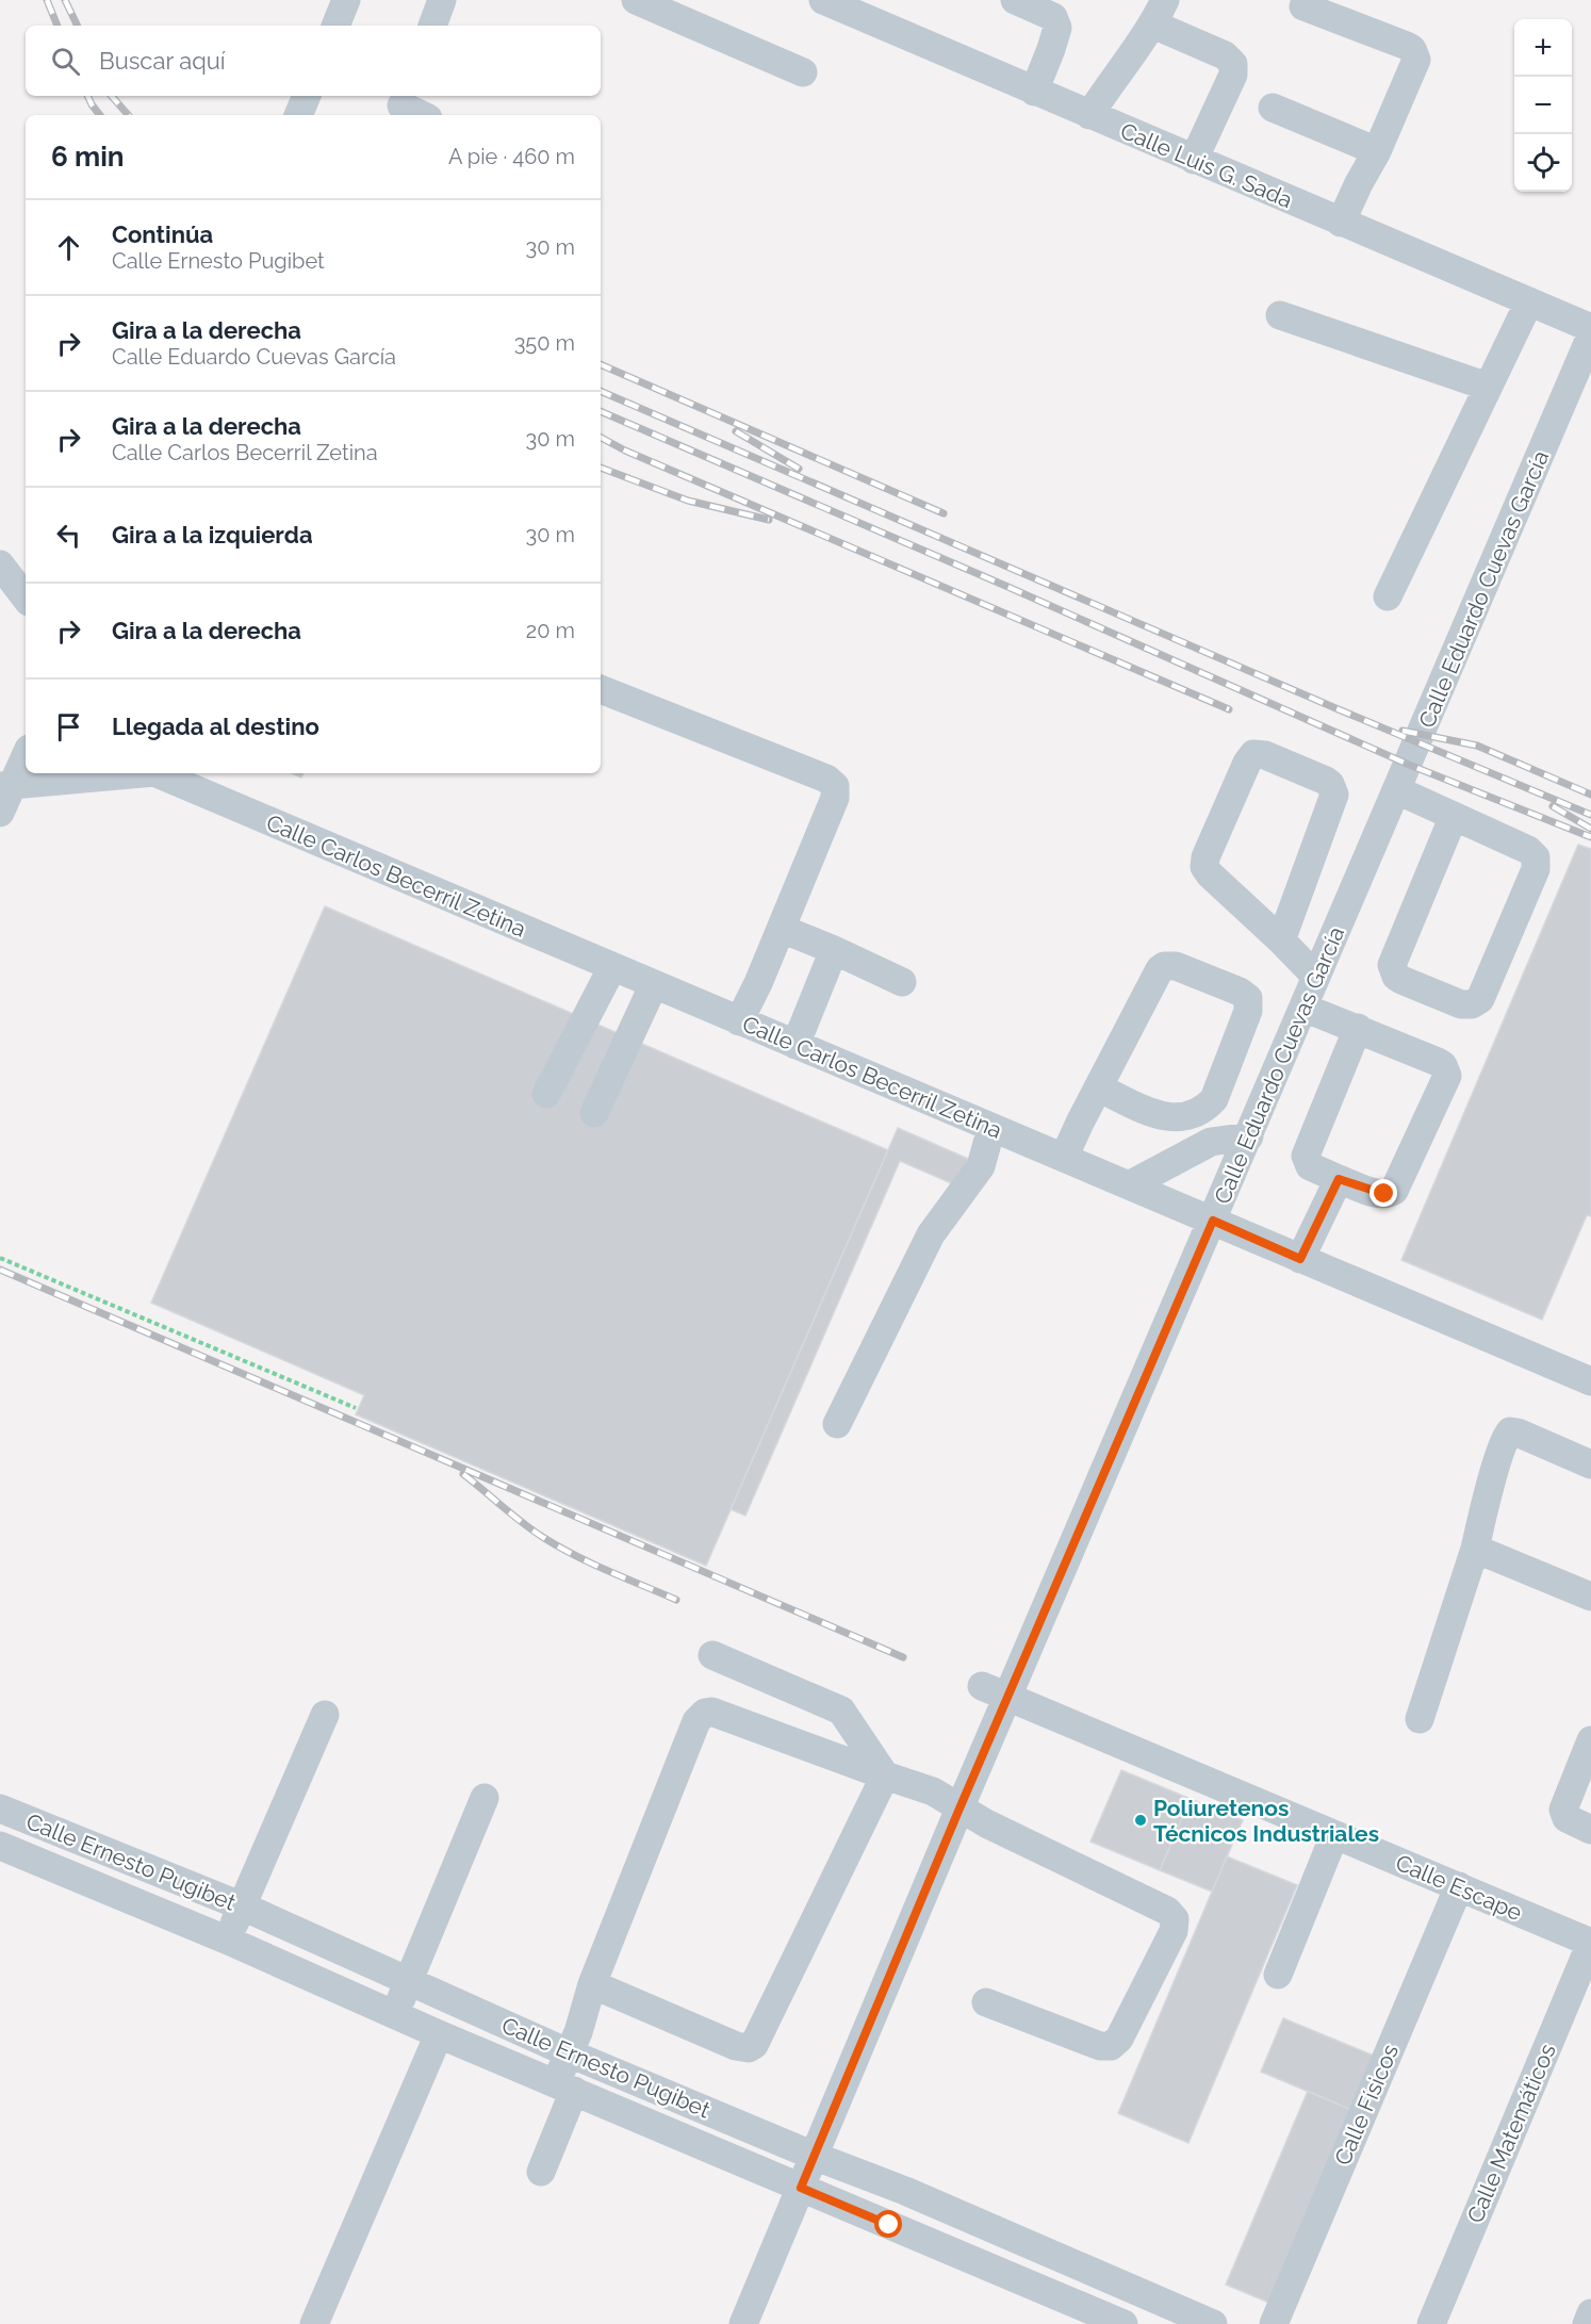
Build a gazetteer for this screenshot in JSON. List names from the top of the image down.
{
  "streets": {
    "street": [
      "Calle Luis G. Sada",
      "Calle Eduardo Cuevas García",
      "Calle Carlos Becerril Zetina",
      "Calle Ernesto Pugibet",
      "Calle Escape",
      "Calle Físicos",
      "Calle Matemáticos"
    ]
  },
  "crossings": [
    ["Calle Eduardo Cuevas García", "Calle Carlos Becerril Zetina"],
    ["Calle Eduardo Cuevas García", "Calle Ernesto Pugibet"],
    ["Calle Eduardo Cuevas García", "Calle Escape"],
    ["Calle Escape", "Calle Físicos"],
    ["Calle Escape", "Calle Matemáticos"]
  ],
  "places": ["Poliuretenos Técnicos Industriales"],
  "page": {
    "map_buttons": ["+", "−"],
    "search": "Buscar aquí",
    "heading": ["6 min", "A pie · 460 m"],
    "list": [
      ["Continúa", "Calle Ernesto Pugibet", "30 m"],
      ["Gira a la derecha", "Calle Eduardo Cuevas García", "350 m"],
      ["Gira a la derecha", "Calle Carlos Becerril Zetina", "30 m"],
      ["Gira a la izquierda", "30 m"],
      ["Gira a la derecha", "20 m"],
      "Llegada al destino"
    ]
  }
}
